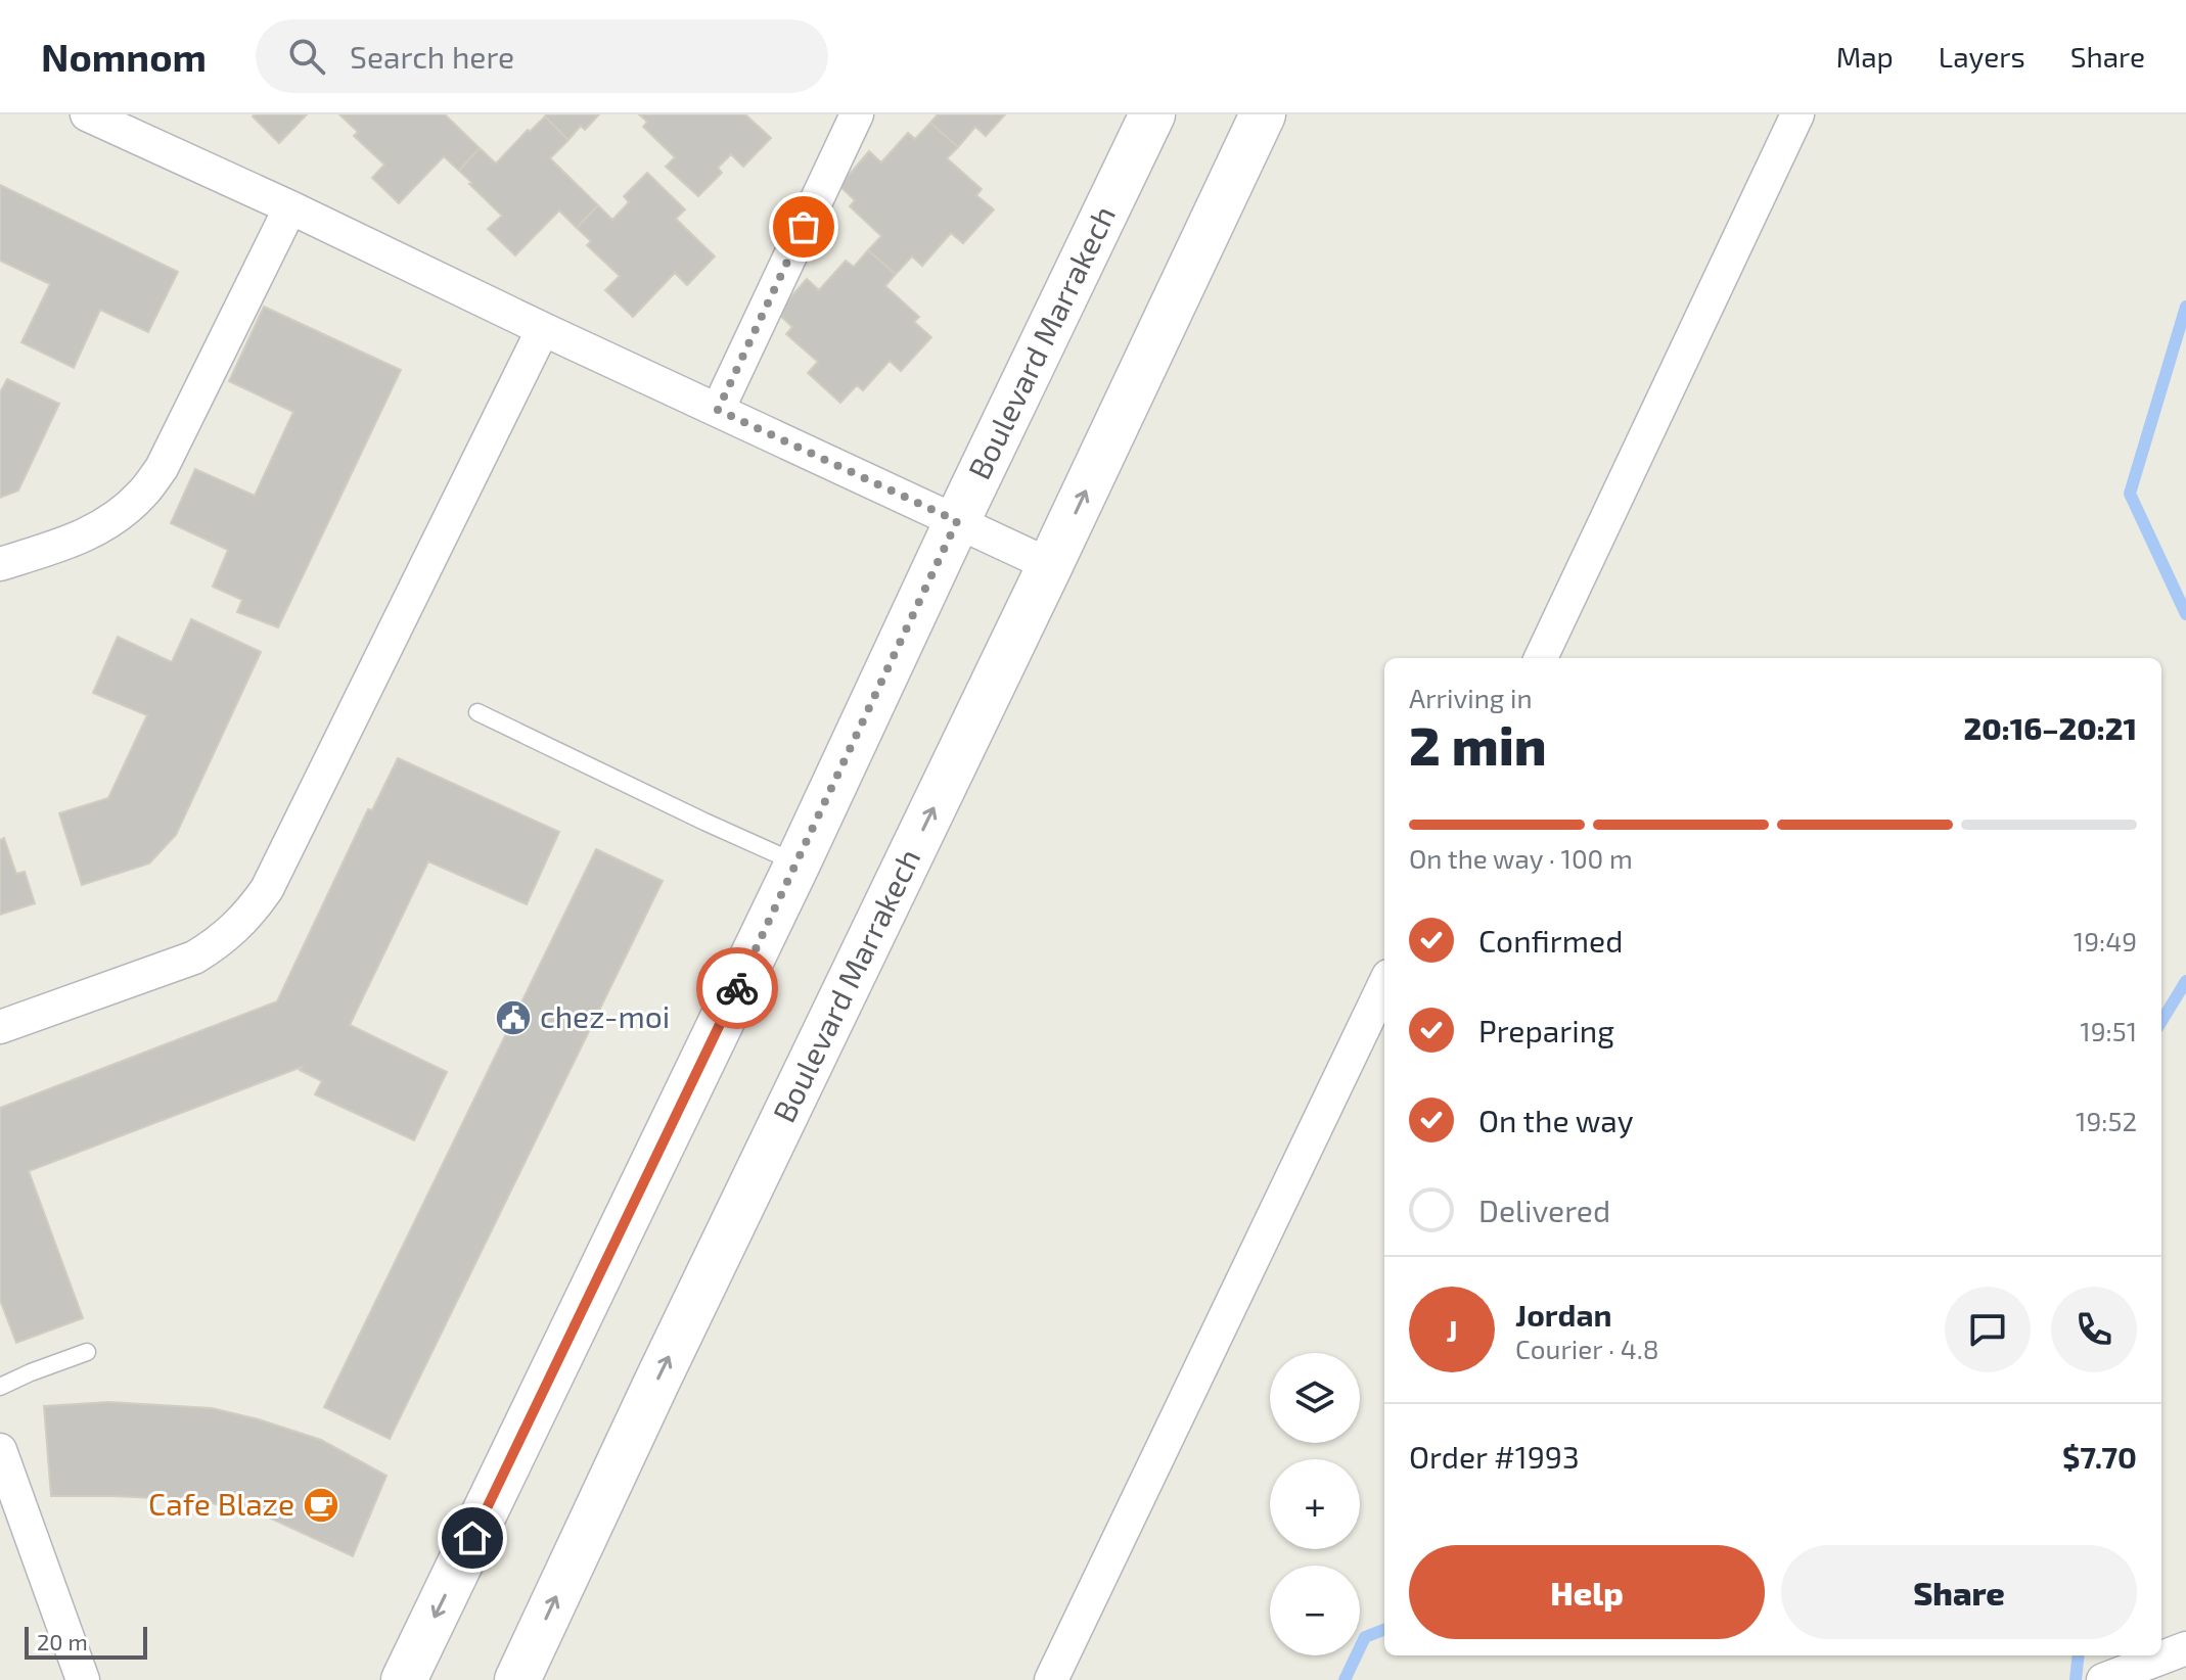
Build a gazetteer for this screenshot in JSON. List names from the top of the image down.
{
  "streets": {
    "main road": ["Boulevard Marrakech"]
  },
  "places": {
    "public building": ["chez-moi"],
    "cafe": ["Cafe Blaze"]
  },
  "scale_bar": "20 m",
  "page": {
    "header": "Nomnom",
    "search": "Search here",
    "nav": ["Map", "Layers", "Share"],
    "heading": ["2 min", "Arriving in", "20:16–20:21"],
    "panel": [
      "Jordan",
      "Courier · 4.8",
      "Order #1993",
      "$7.70"
    ],
    "bar": "On the way · 100 m",
    "list": [
      ["Confirmed", "19:49"],
      ["Preparing", "19:51"],
      ["On the way", "19:52"],
      "Delivered"
    ],
    "round": "J",
    "map_buttons": ["+", "−"],
    "buttons": ["Help", "Share"],
    "scale": "20 m"
  }
}
